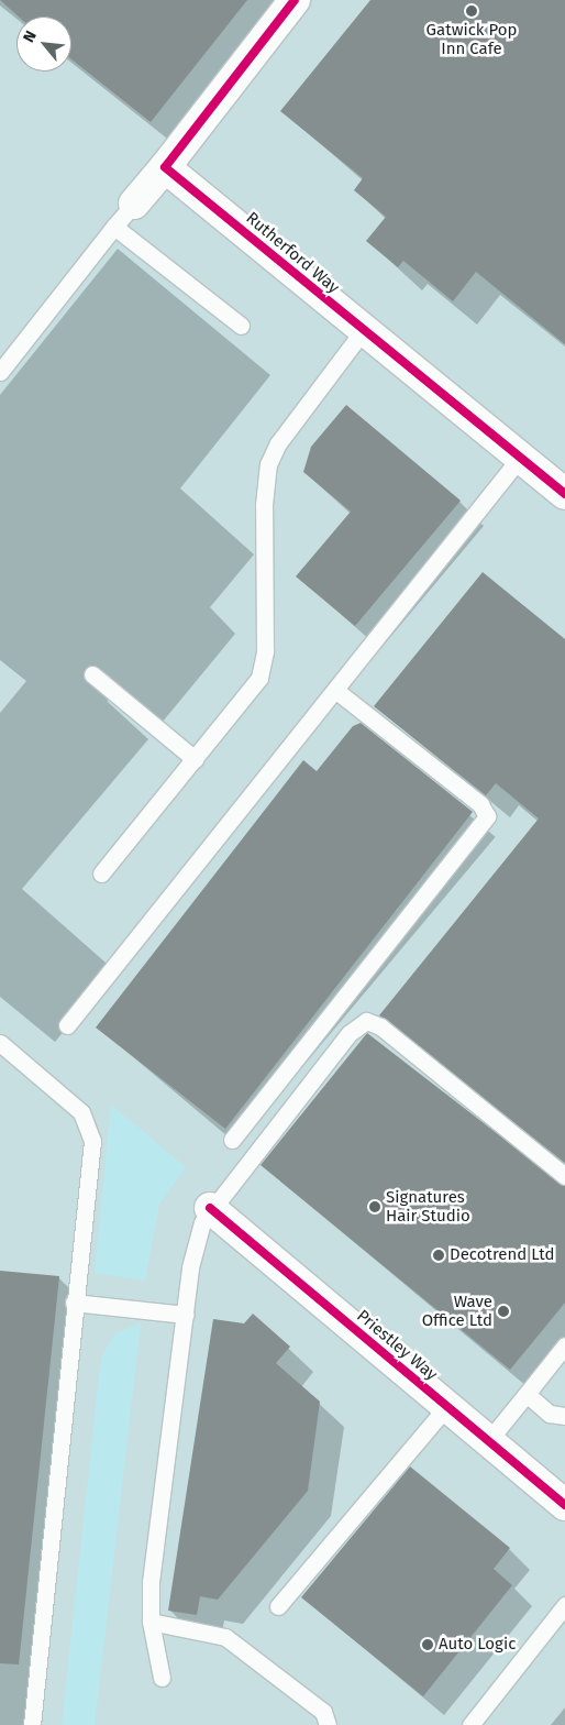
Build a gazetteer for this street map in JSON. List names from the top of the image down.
{
  "streets": {
    "street": ["Rutherford Way", "Priestley Way"]
  },
  "places": [
    "Gatwick Pop Inn Cafe",
    "Signatures Hair Studio",
    "Decotrend Ltd",
    "Wave Office Ltd",
    "Auto Logic"
  ],
  "north": "top left"
}
